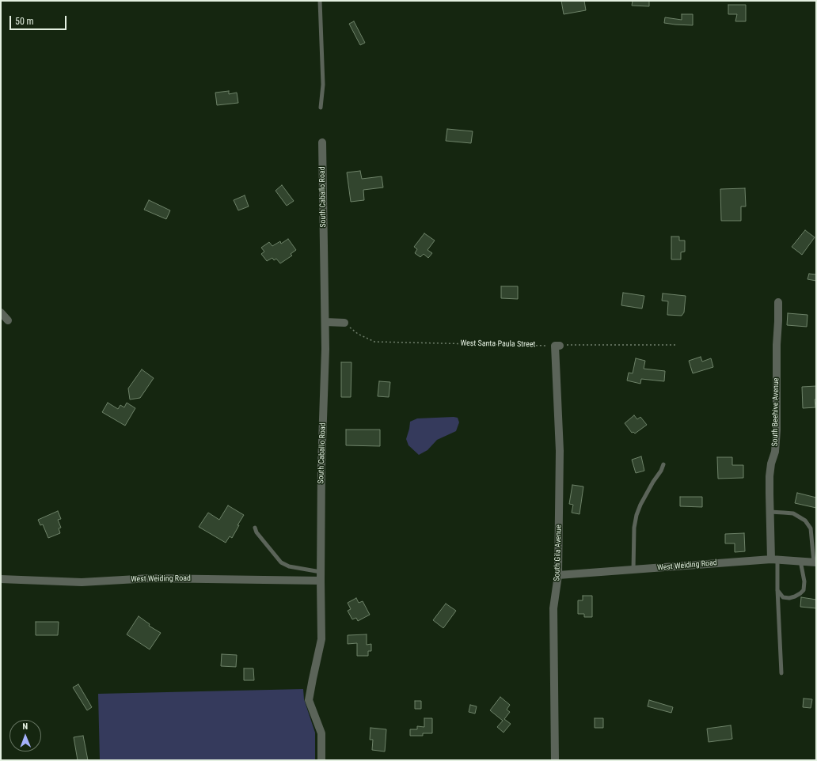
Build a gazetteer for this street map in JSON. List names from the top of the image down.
{
  "streets": {
    "street": [
      "South Caballo Road",
      "South Beehive Avenue",
      "South Gila Avenue",
      "West Weiding Road"
    ],
    "path": ["West Santa Paula Street"]
  },
  "crossings": [
    ["South Caballo Road", "West Weiding Road"],
    ["West Santa Paula Street", "South Gila Avenue"],
    ["South Beehive Avenue", "West Weiding Road"],
    ["South Gila Avenue", "West Weiding Road"]
  ],
  "scale_bar": "50 m",
  "north": "top"
}
